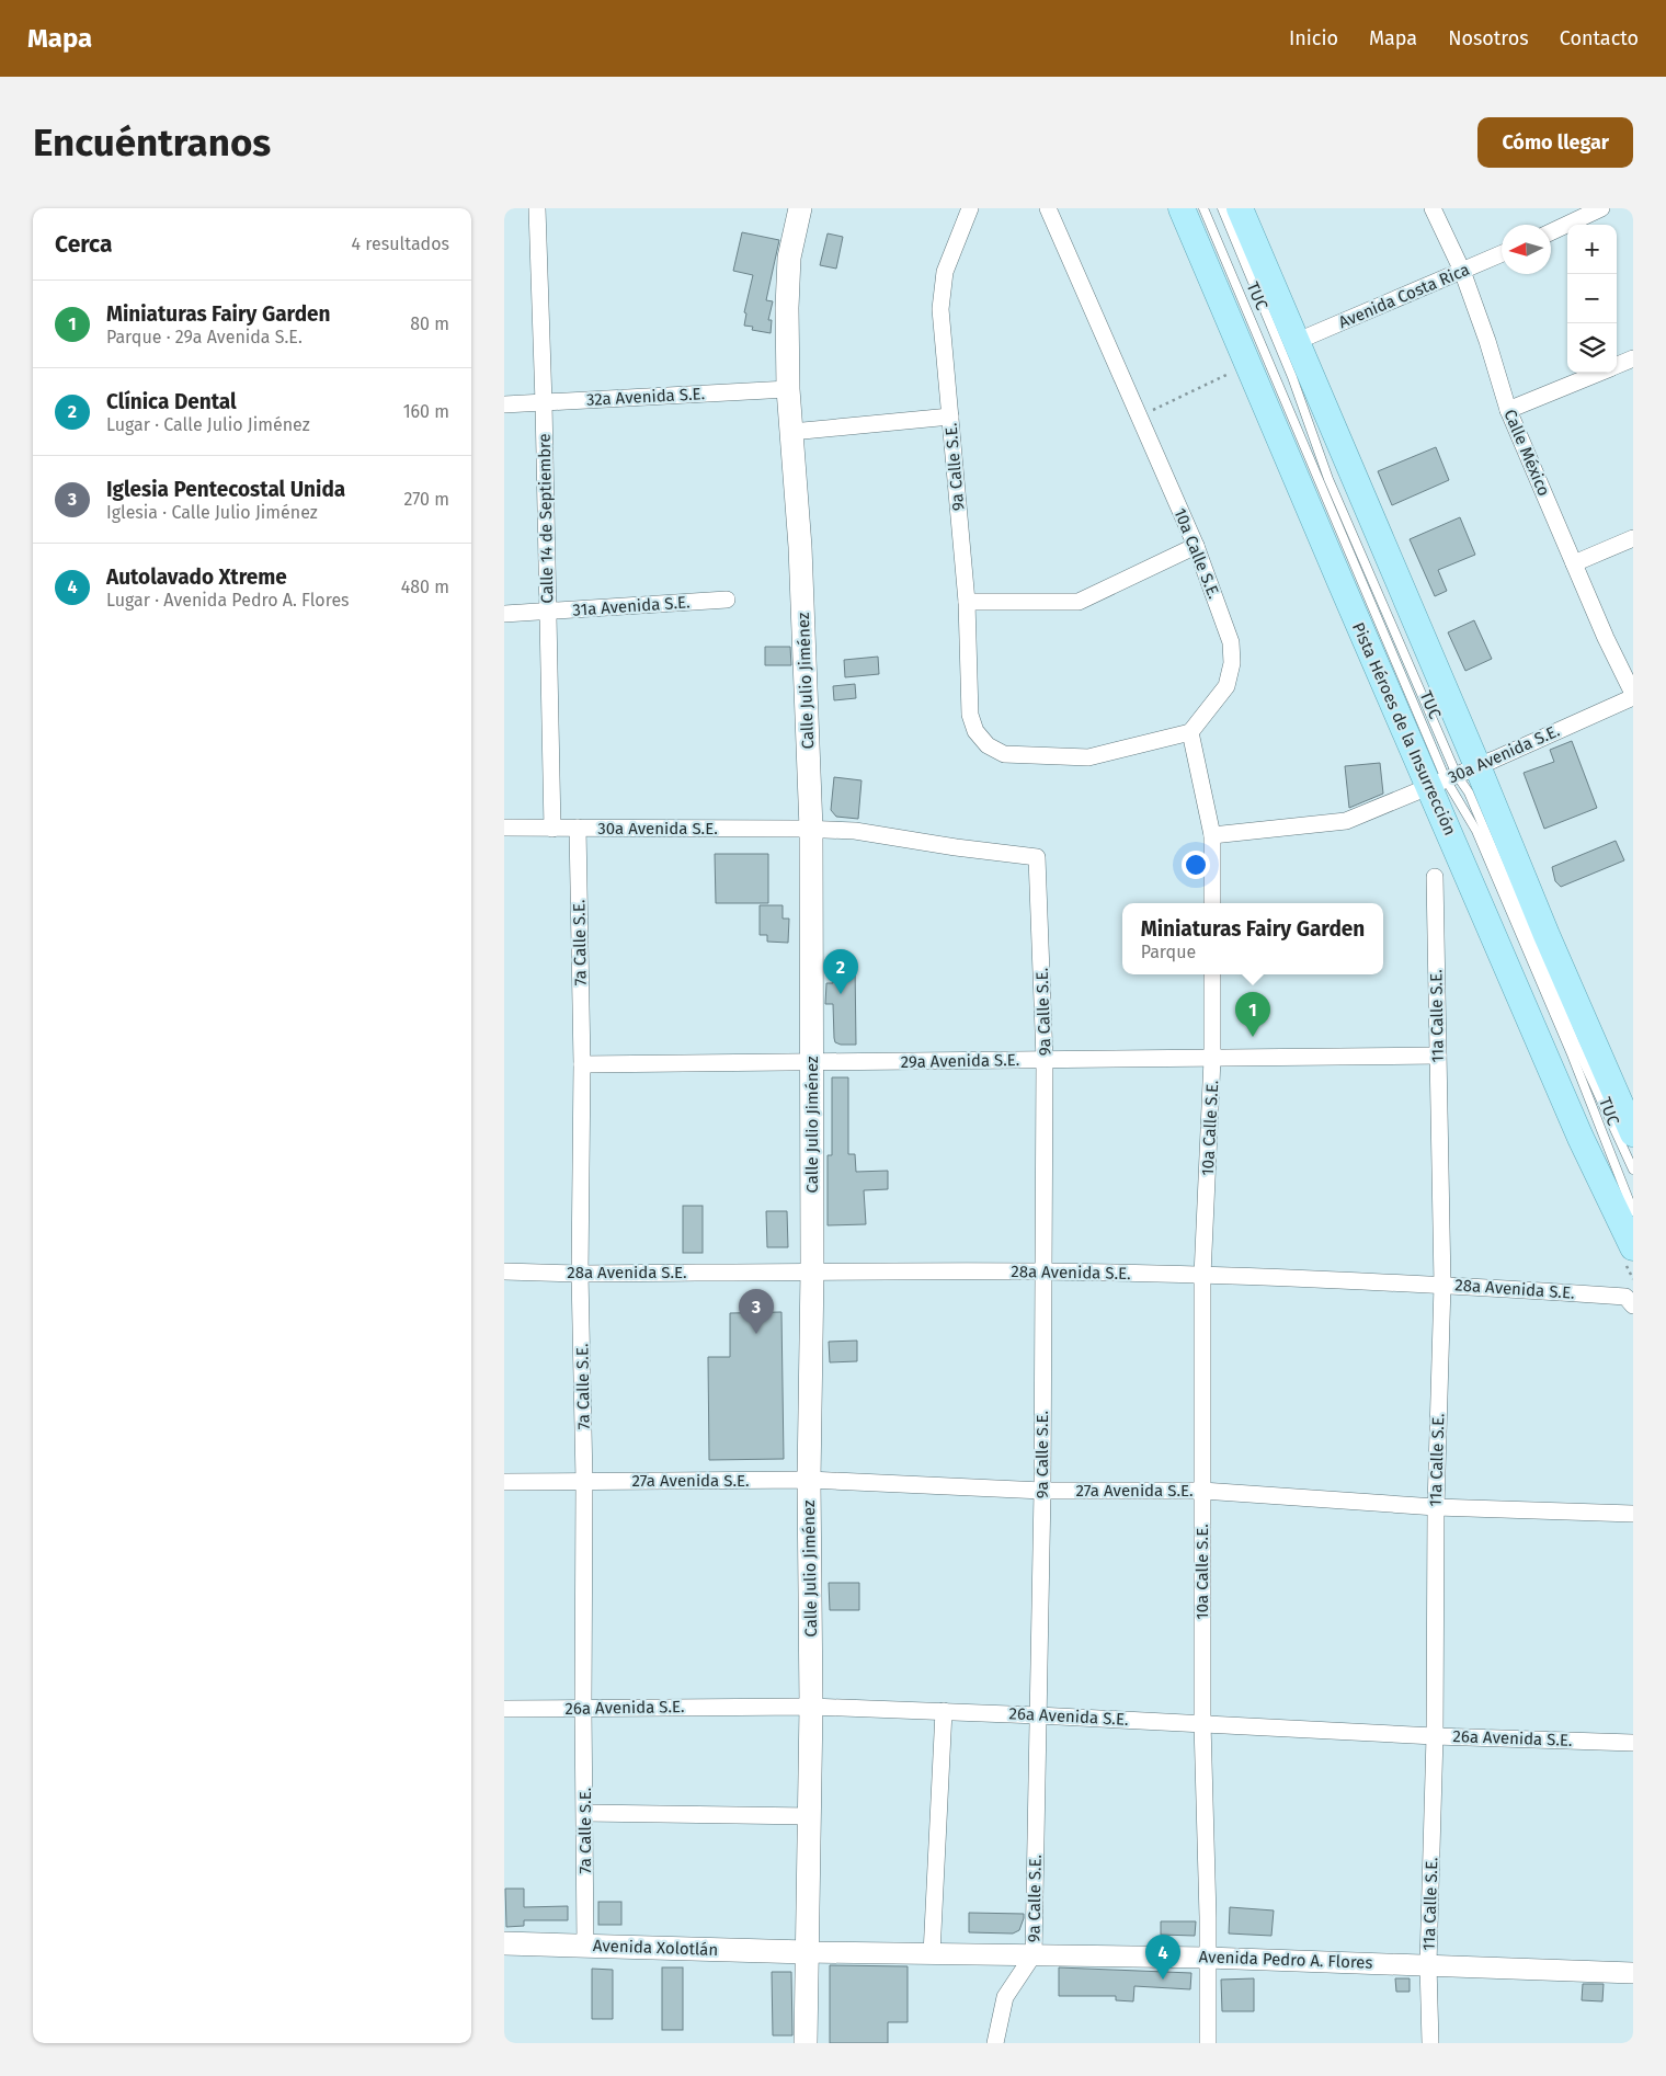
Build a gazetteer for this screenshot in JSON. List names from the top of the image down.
{
  "streets": {
    "main road": ["Calle Julio Jiménez", "Pista Héroes de la Insurrección", "Avenida Xolotlán"],
    "street": [
      "Avenida Costa Rica",
      "32a Avenida S.E.",
      "Calle México",
      "9a Calle S.E.",
      "Calle 14 de Septiembre",
      "10a Calle S.E.",
      "31a Avenida S.E.",
      "30a Avenida S.E.",
      "7a Calle S.E.",
      "11a Calle S.E.",
      "29a Avenida S.E.",
      "28a Avenida S.E.",
      "27a Avenida S.E.",
      "26a Avenida S.E.",
      "Avenida Pedro A. Flores"
    ],
    "lane": ["TUC"]
  },
  "crossings": [
    ["TUC", "Pista Héroes de la Insurrección"],
    ["TUC", "30a Avenida S.E."],
    ["Avenida Costa Rica", "Calle México"],
    ["Avenida Costa Rica", "Pista Héroes de la Insurrección"],
    ["32a Avenida S.E.", "Calle 14 de Septiembre"],
    ["32a Avenida S.E.", "Calle Julio Jiménez"],
    ["Calle México", "30a Avenida S.E."],
    ["9a Calle S.E.", "10a Calle S.E."],
    ["9a Calle S.E.", "30a Avenida S.E."],
    ["9a Calle S.E.", "29a Avenida S.E."],
    ["9a Calle S.E.", "28a Avenida S.E."],
    ["9a Calle S.E.", "27a Avenida S.E."],
    ["9a Calle S.E.", "26a Avenida S.E."],
    ["9a Calle S.E.", "Avenida Pedro A. Flores"],
    ["Calle 14 de Septiembre", "31a Avenida S.E."],
    ["Calle 14 de Septiembre", "30a Avenida S.E."],
    ["10a Calle S.E.", "29a Avenida S.E."],
    ["10a Calle S.E.", "28a Avenida S.E."],
    ["10a Calle S.E.", "27a Avenida S.E."],
    ["10a Calle S.E.", "26a Avenida S.E."],
    ["10a Calle S.E.", "Avenida Pedro A. Flores"],
    ["Calle Julio Jiménez", "30a Avenida S.E."],
    ["Calle Julio Jiménez", "29a Avenida S.E."],
    ["Calle Julio Jiménez", "28a Avenida S.E."],
    ["Calle Julio Jiménez", "27a Avenida S.E."],
    ["Calle Julio Jiménez", "26a Avenida S.E."],
    ["Calle Julio Jiménez", "Avenida Xolotlán"],
    ["Calle Julio Jiménez", "Avenida Pedro A. Flores"],
    ["Pista Héroes de la Insurrección", "30a Avenida S.E."],
    ["30a Avenida S.E.", "7a Calle S.E."],
    ["7a Calle S.E.", "29a Avenida S.E."],
    ["7a Calle S.E.", "28a Avenida S.E."],
    ["7a Calle S.E.", "27a Avenida S.E."],
    ["7a Calle S.E.", "26a Avenida S.E."],
    ["7a Calle S.E.", "Avenida Xolotlán"],
    ["11a Calle S.E.", "29a Avenida S.E."],
    ["11a Calle S.E.", "28a Avenida S.E."],
    ["11a Calle S.E.", "27a Avenida S.E."],
    ["11a Calle S.E.", "26a Avenida S.E."],
    ["11a Calle S.E.", "Avenida Pedro A. Flores"],
    ["Avenida Xolotlán", "Avenida Pedro A. Flores"]
  ],
  "north": "left",
  "page": {
    "header": "Mapa",
    "nav": [
      "Inicio",
      "Mapa",
      "Nosotros",
      "Contacto"
    ],
    "buttons": "Cómo llegar",
    "title": "Encuéntranos",
    "heading": ["Cerca", "4 resultados"],
    "map_buttons": ["+", "−"],
    "list": [
      {
        "mark": "1",
        "name": "Miniaturas Fairy Garden",
        "note": "Parque · 29a Avenida S.E.",
        "value": "80 m"
      },
      {
        "mark": "2",
        "name": "Clínica Dental",
        "note": "Lugar · Calle Julio Jiménez",
        "value": "160 m"
      },
      {
        "mark": "3",
        "name": "Iglesia Pentecostal Unida",
        "note": "Iglesia · Calle Julio Jiménez",
        "value": "270 m"
      },
      {
        "mark": "4",
        "name": "Autolavado Xtreme",
        "note": "Lugar · Avenida Pedro A. Flores",
        "value": "480 m"
      }
    ],
    "popup": ["Miniaturas Fairy Garden", "Parque"],
    "pins": [
      "2",
      "1",
      "3",
      "4"
    ]
  }
}
